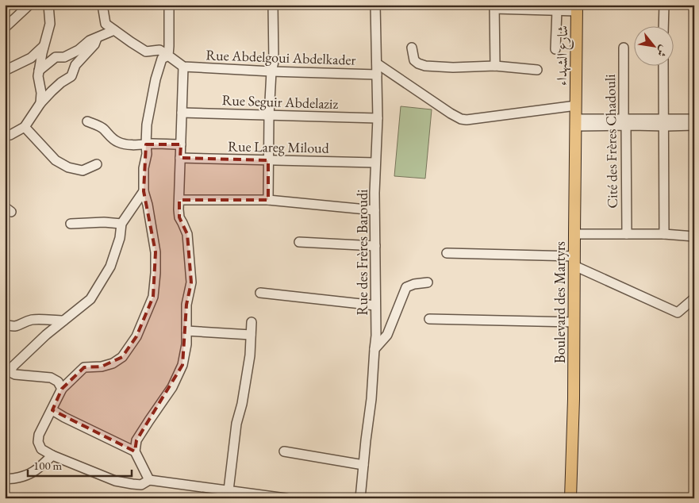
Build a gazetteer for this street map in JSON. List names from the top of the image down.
{
  "streets": {
    "main road": ["شارع الشهداء", "Boulevard des Martyrs"],
    "street": [
      "Rue Abdelgoui Abdelkader",
      "Rue Seguir Abdelaziz",
      "Cité des Frères Chadouli",
      "Rue Lareg Miloud",
      "Rue des Frères Baroudi"
    ]
  },
  "crossings": [
    ["شارع الشهداء", "Boulevard des Martyrs"],
    ["Rue Abdelgoui Abdelkader", "Rue des Frères Baroudi"],
    ["Rue Seguir Abdelaziz", "Rue des Frères Baroudi"],
    ["Rue Lareg Miloud", "Rue des Frères Baroudi"]
  ],
  "scale_bar": "100 m",
  "north": "bottom right"
}
